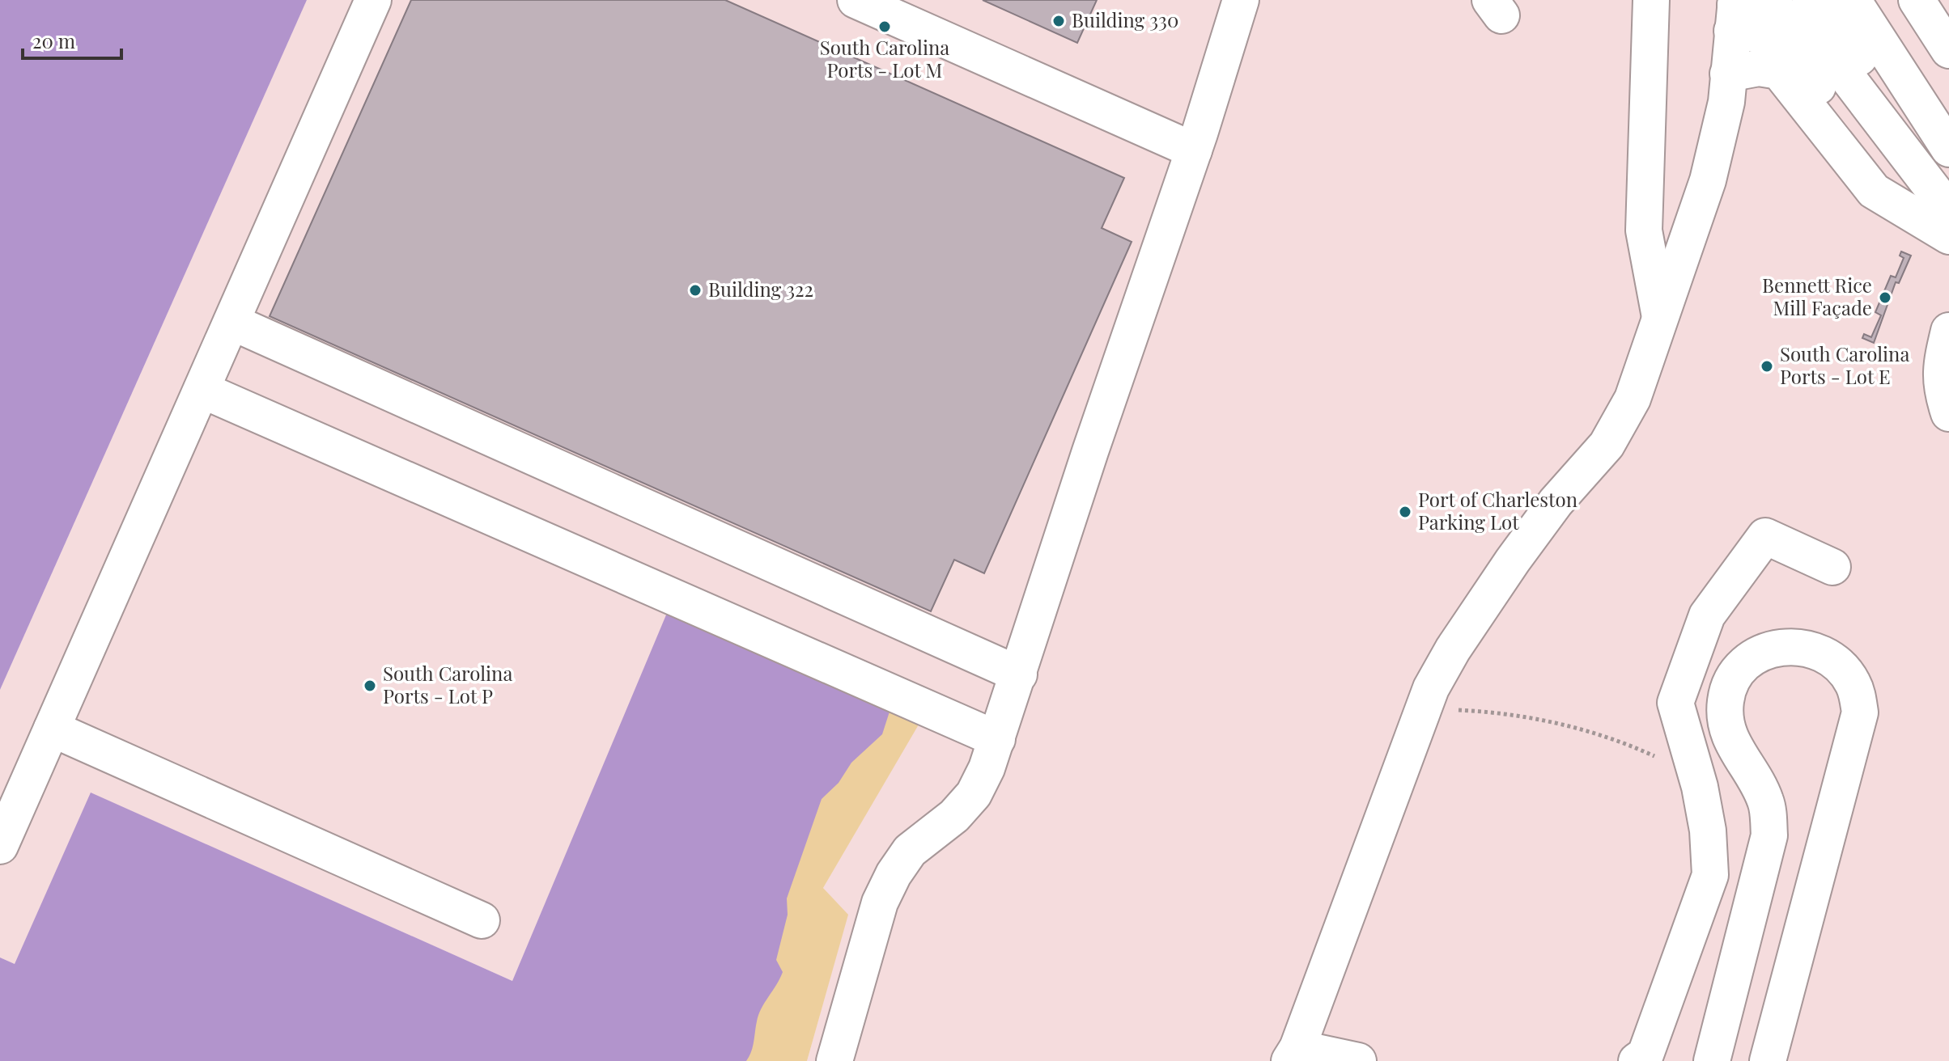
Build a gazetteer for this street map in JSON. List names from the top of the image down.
{
  "places": [
    "Building 330",
    "South Carolina Ports - Lot M",
    "Building 322",
    "Bennett Rice Mill Façade",
    "South Carolina Ports - Lot E",
    "Port of Charleston Parking Lot",
    "South Carolina Ports - Lot P"
  ],
  "scale_bar": "20 m"
}
